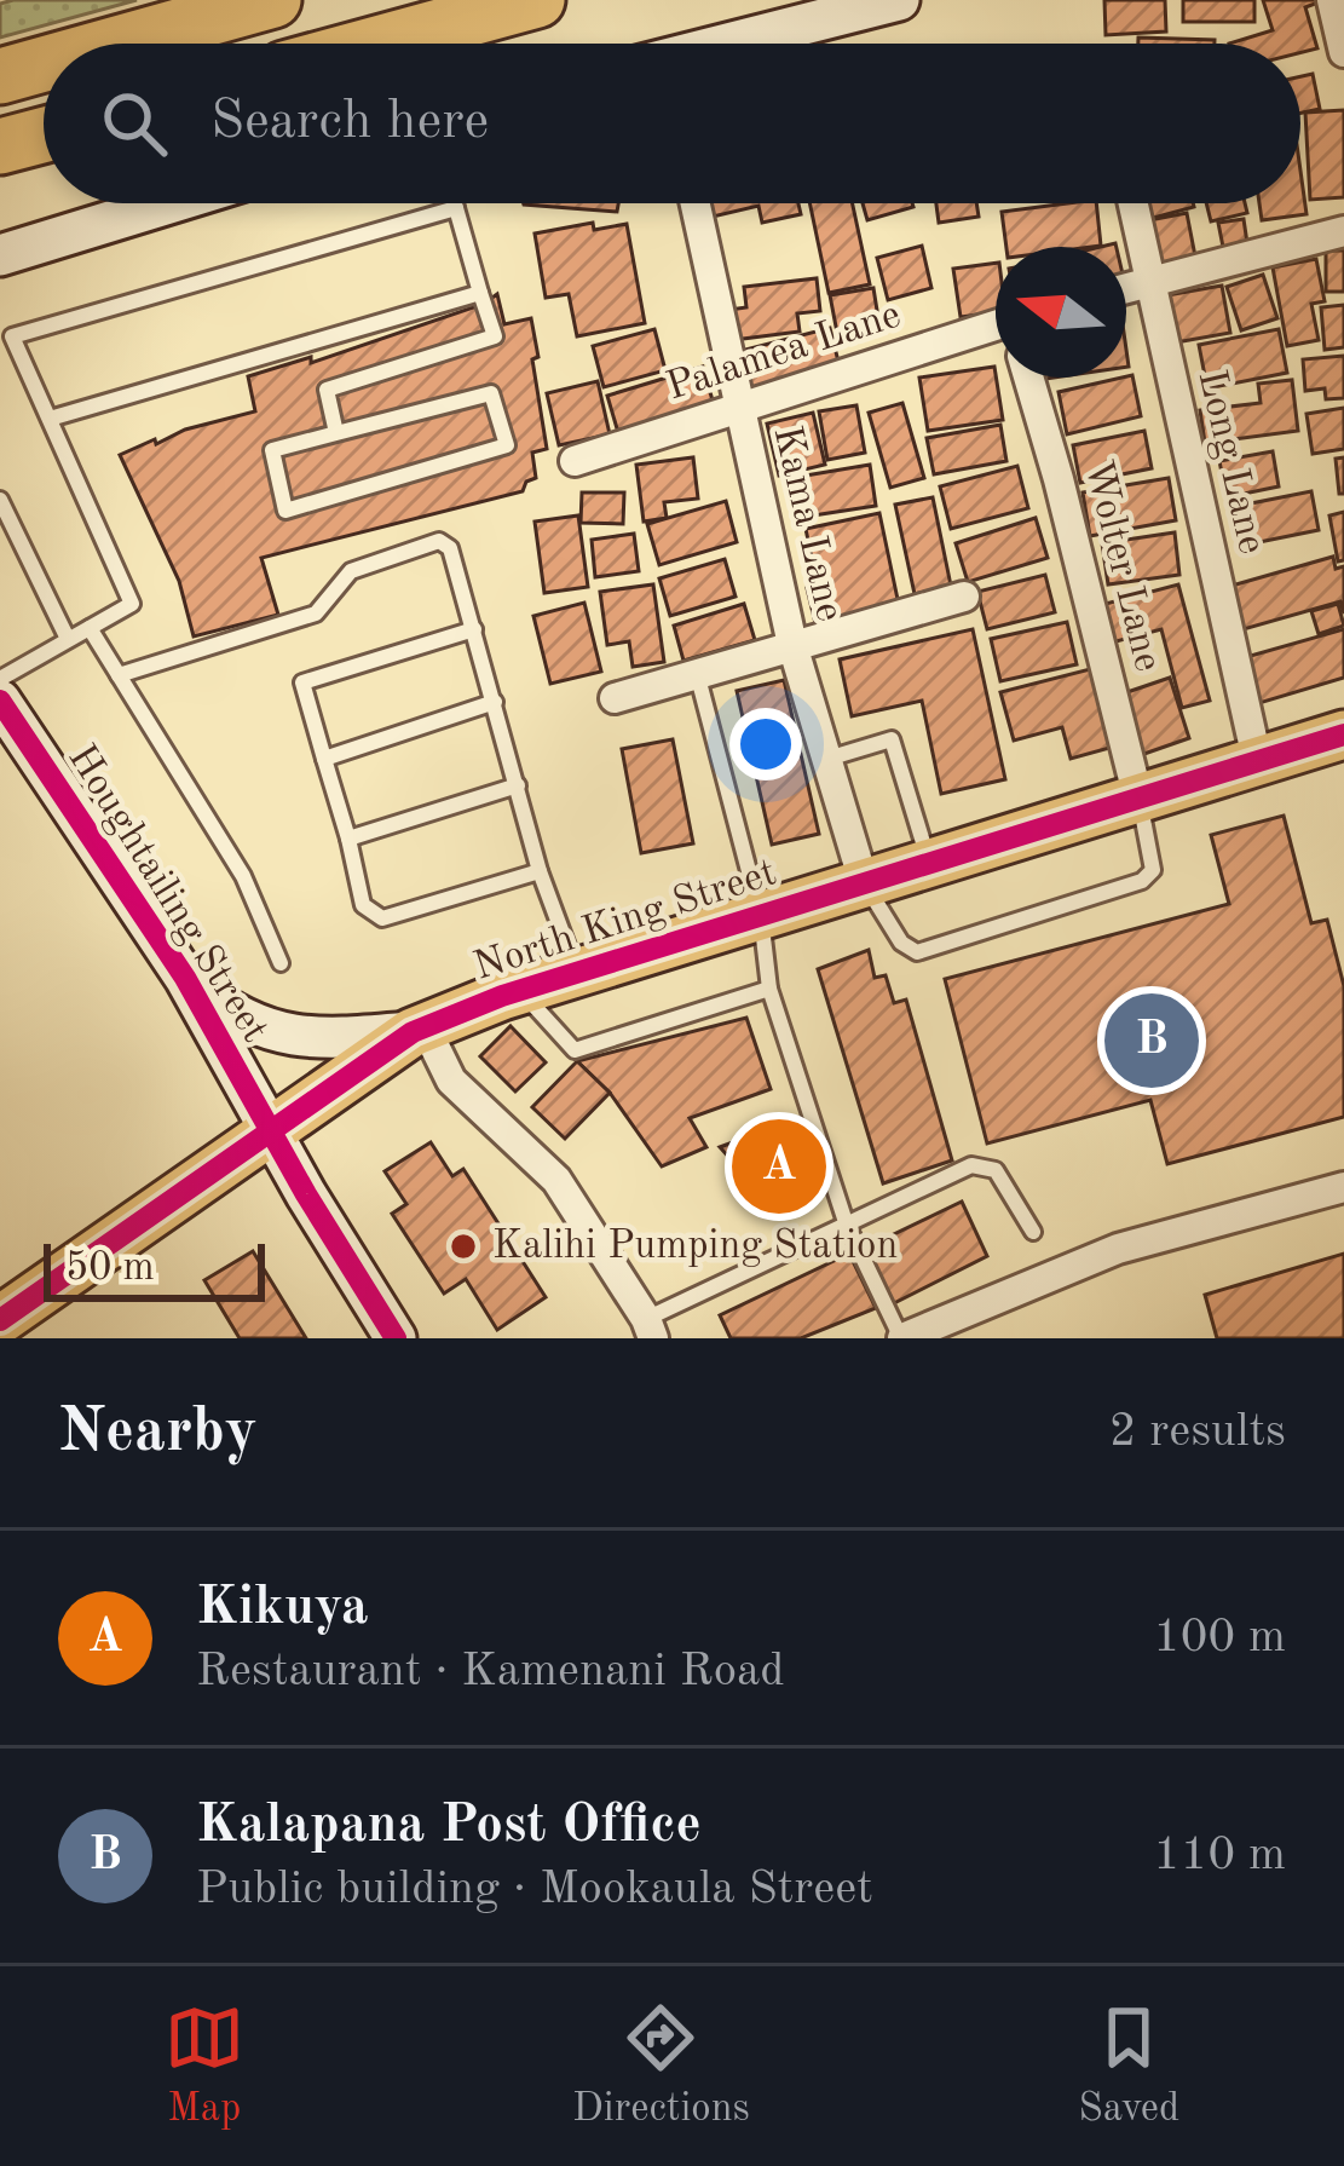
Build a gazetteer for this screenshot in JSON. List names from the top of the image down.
{
  "streets": {
    "main road": ["Houghtailing Street", "North King Street"],
    "street": [
      "Palamea Lane",
      "Long Lane",
      "Kama Lane",
      "Wolter Lane"
    ]
  },
  "crossings": [
    ["Palamea Lane", "Kama Lane"],
    ["Long Lane", "North King Street"],
    ["Kama Lane", "North King Street"],
    ["Wolter Lane", "North King Street"],
    ["Houghtailing Street", "North King Street"]
  ],
  "places": ["Kalihi Pumping Station"],
  "scale_bar": "50 m",
  "north": "left",
  "page": {
    "search": "Search here",
    "pins": ["B", "A"],
    "scale": "50 m",
    "heading": ["Nearby", "2 results"],
    "list": [
      {
        "mark": "A",
        "name": "Kikuya",
        "note": "Restaurant · Kamenani Road",
        "value": "100 m"
      },
      {
        "mark": "B",
        "name": "Kalapana Post Office",
        "note": "Public building · Mookaula Street",
        "value": "110 m"
      }
    ],
    "nav": ["Map", "Directions", "Saved"]
  }
}
